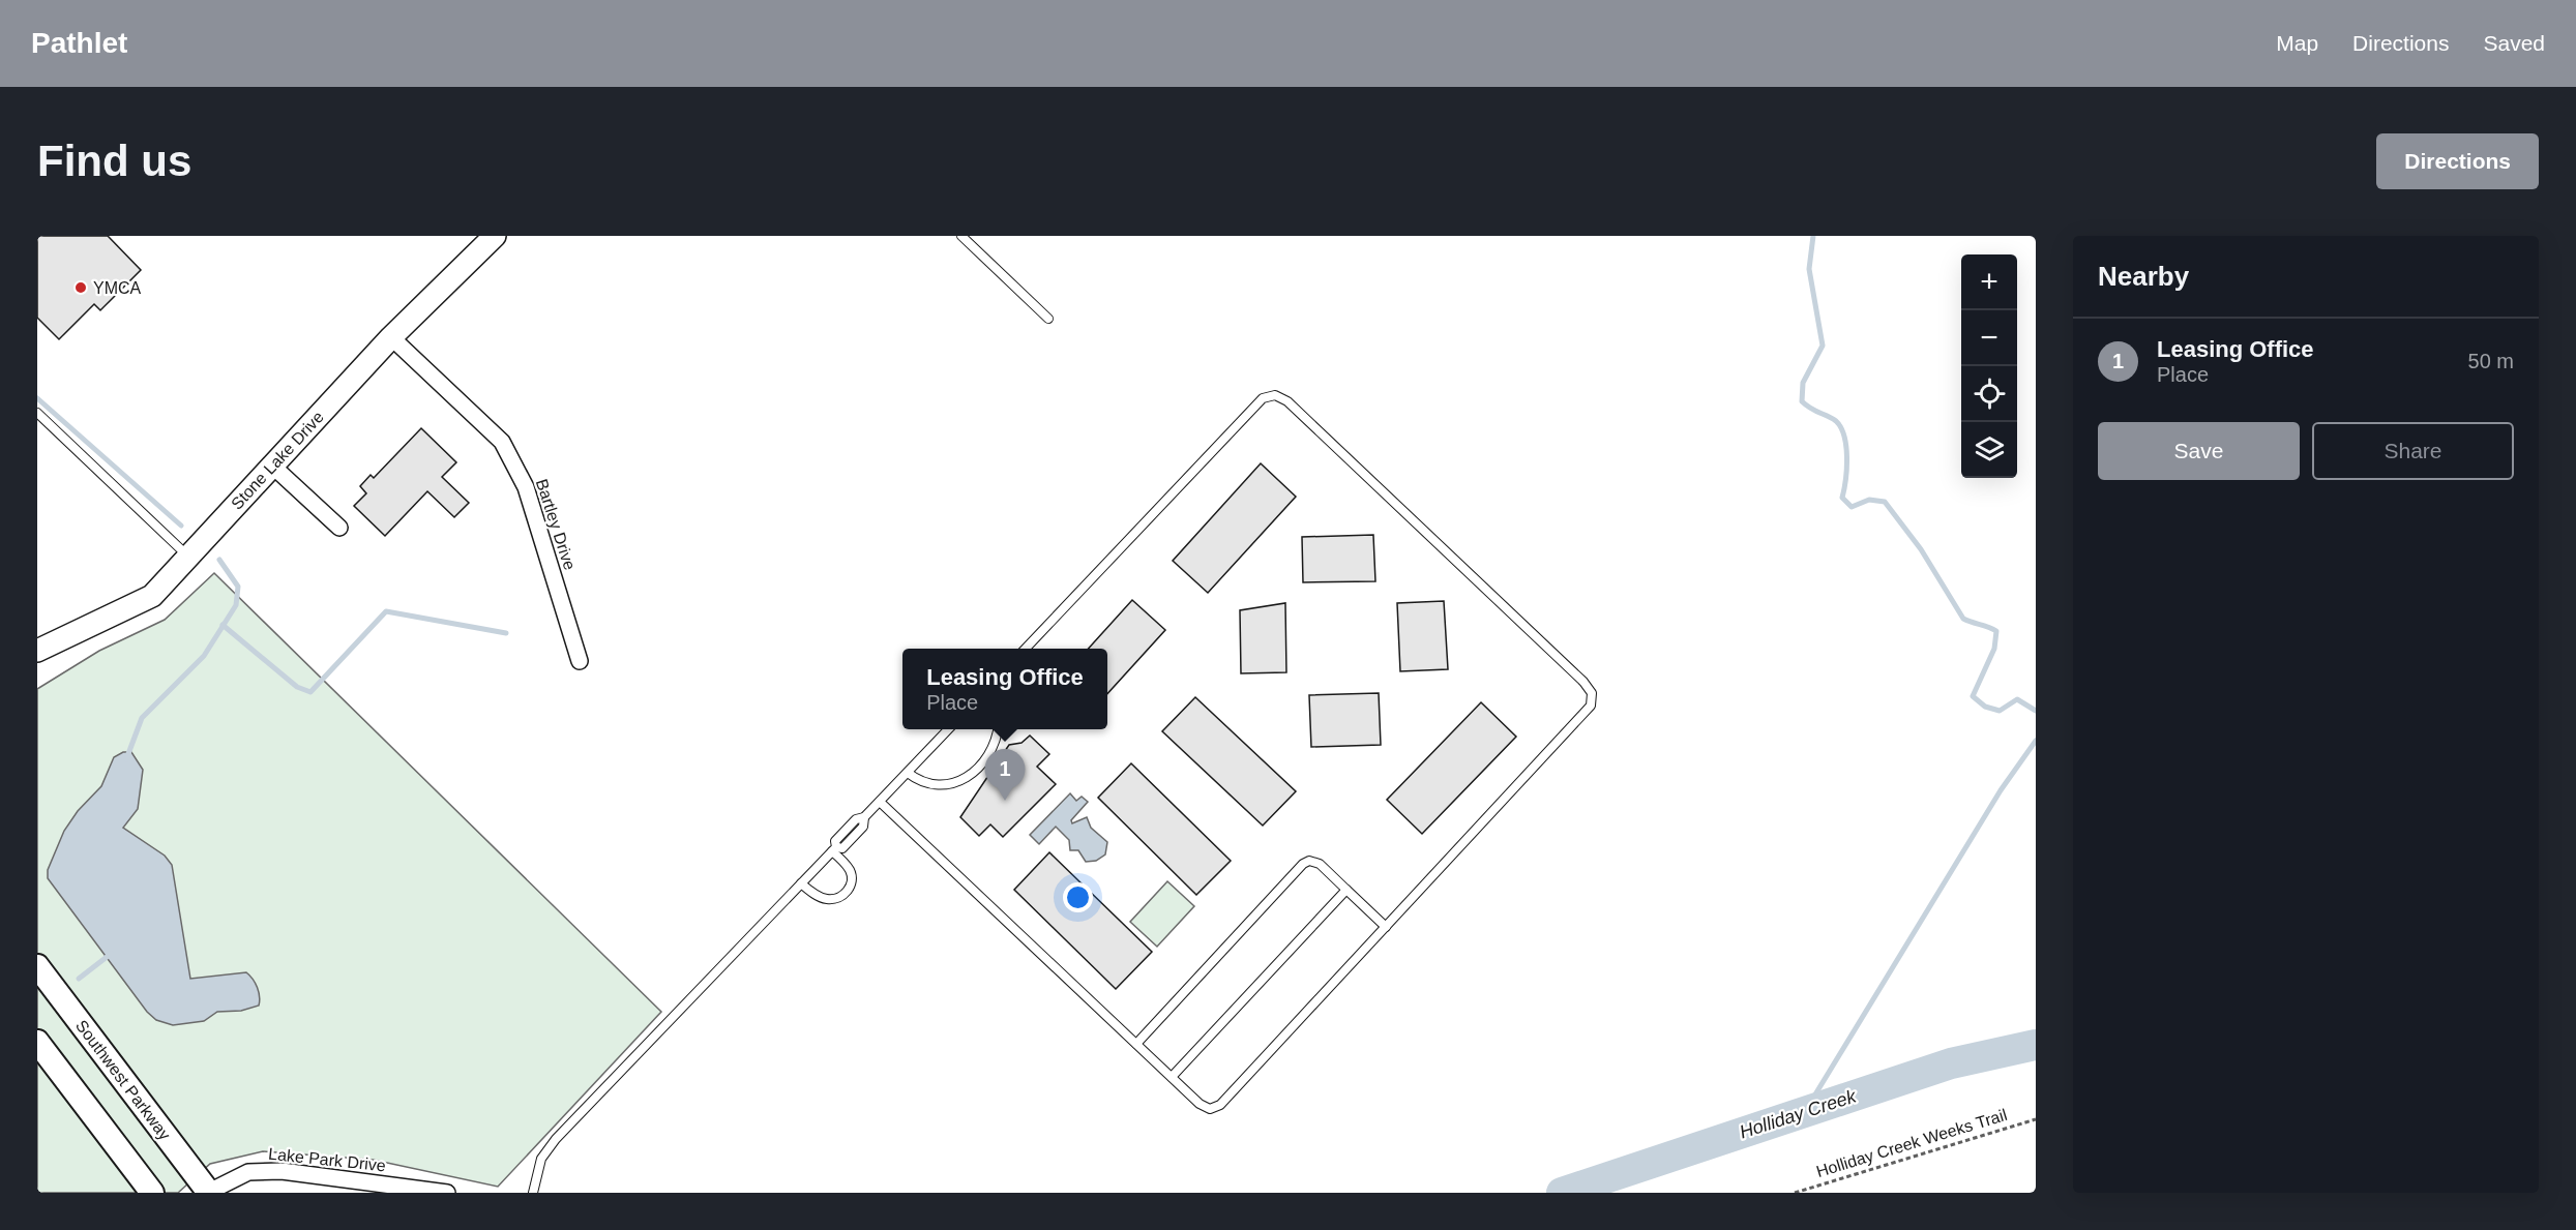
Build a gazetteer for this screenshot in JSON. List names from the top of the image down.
{
  "streets": {
    "main road": ["Southwest Parkway"],
    "street": ["Stone Lake Drive", "Bartley Drive", "Lake Park Drive"],
    "path": ["Holliday Creek Weeks Trail"]
  },
  "crossings": [
    ["Stone Lake Drive", "Bartley Drive"],
    ["Southwest Parkway", "Lake Park Drive"]
  ],
  "water": ["Holliday Creek"],
  "places": ["YMCA"],
  "page": {
    "header": "Pathlet",
    "nav": ["Map", "Directions", "Saved"],
    "buttons": [
      "Directions",
      ["Save", "Share"]
    ],
    "title": "Find us",
    "heading": "Nearby",
    "map_buttons": ["+", "−"],
    "list": [
      {
        "mark": "1",
        "name": "Leasing Office",
        "note": "Place",
        "value": "50 m"
      }
    ],
    "popup": ["Leasing Office", "Place"],
    "pins": "1"
  }
}
